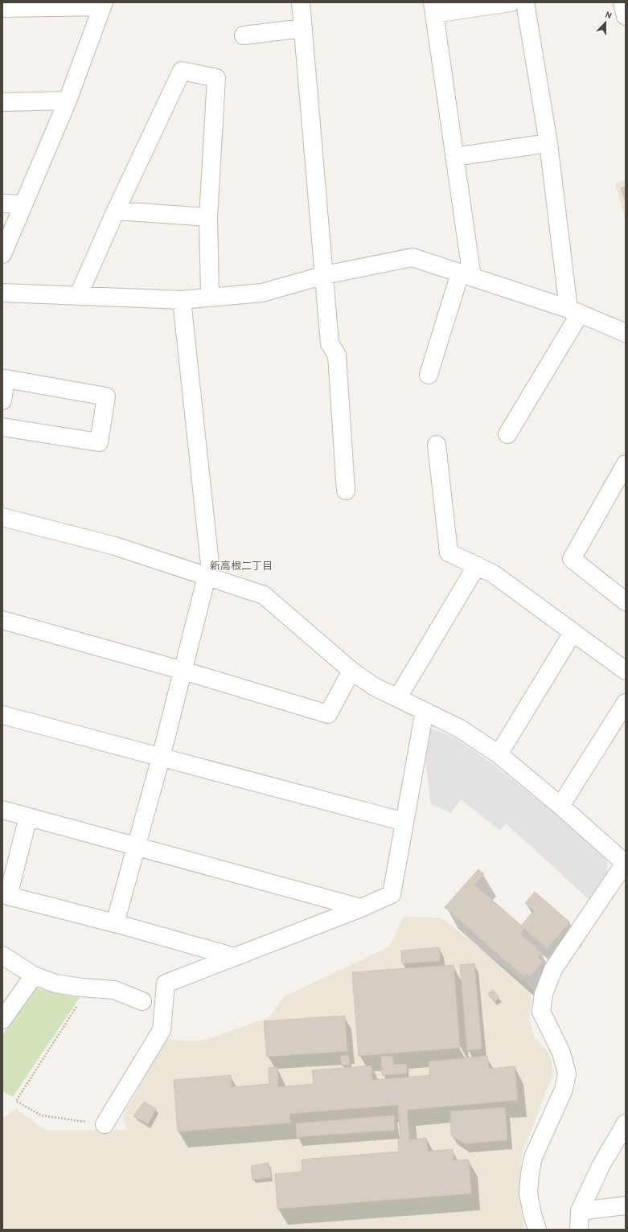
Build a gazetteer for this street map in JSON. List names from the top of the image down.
{
  "districts": ["新高根二丁目"],
  "north": "top"
}
